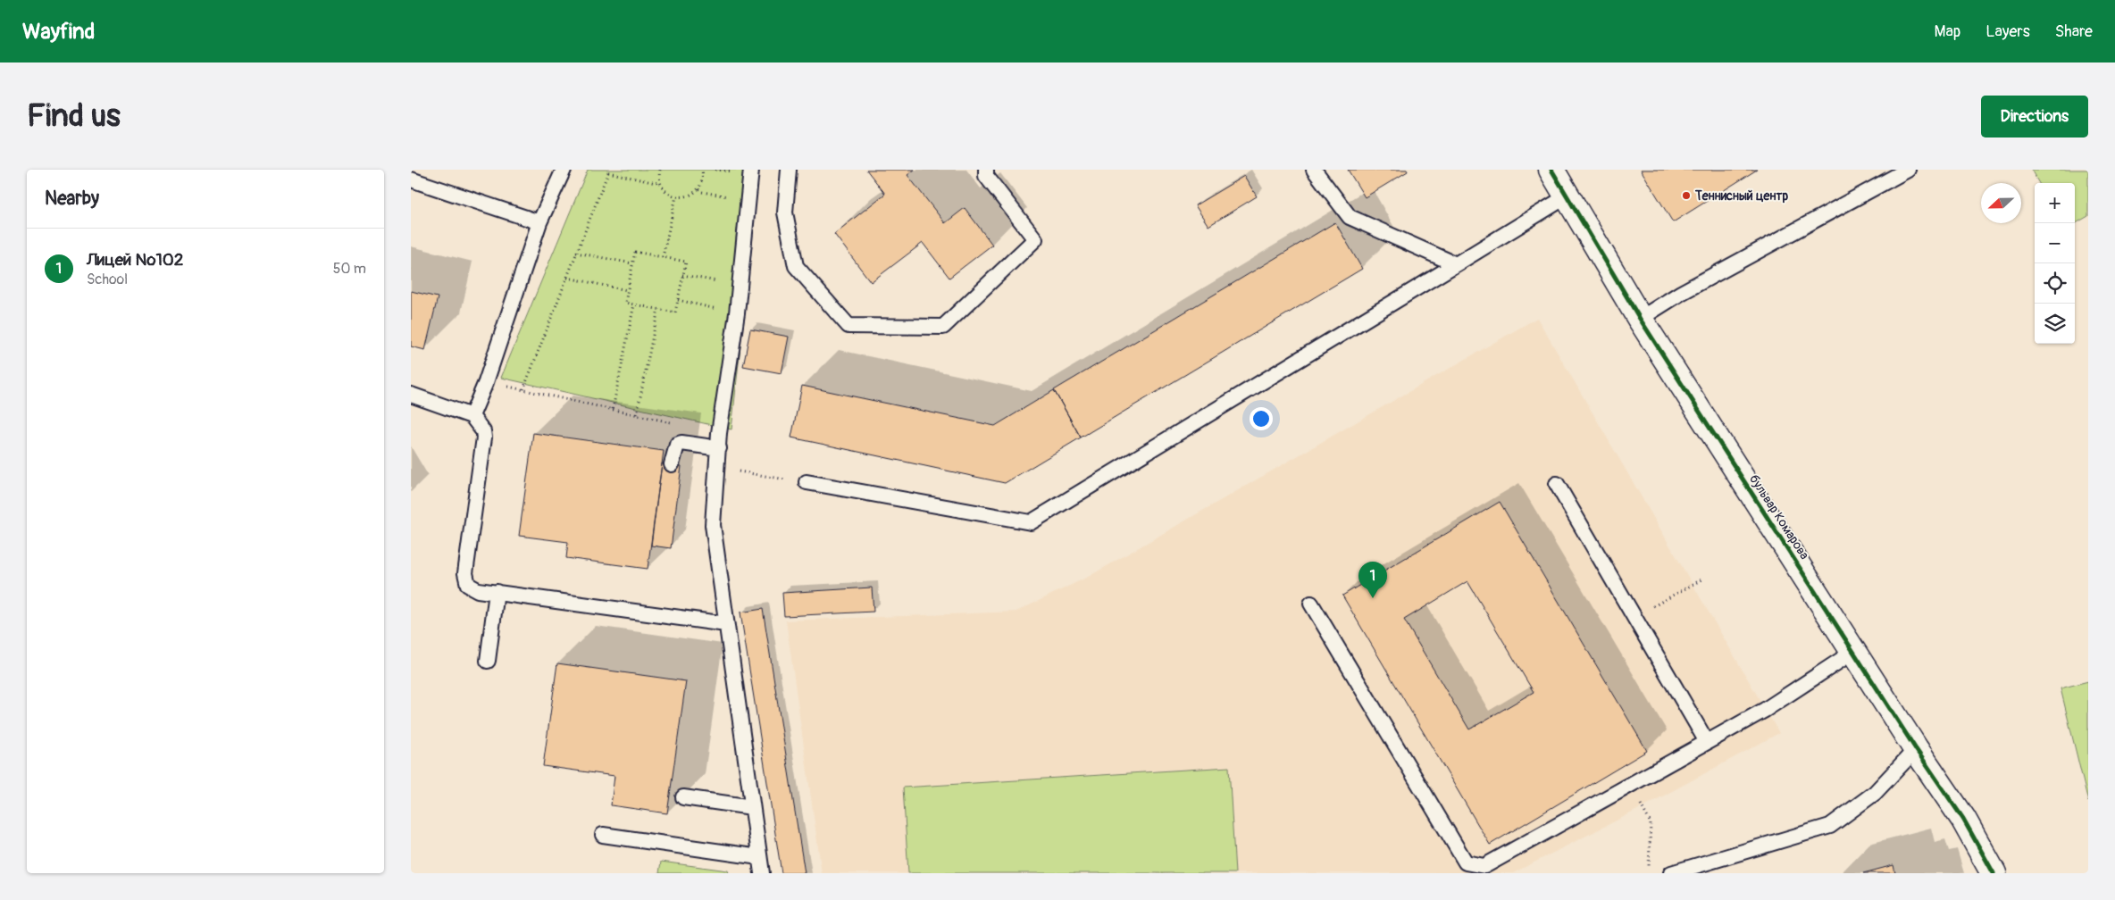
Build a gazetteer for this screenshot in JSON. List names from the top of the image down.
{
  "streets": {
    "street": ["бульвар Комарова"]
  },
  "places": ["Теннисный центр"],
  "north": "left",
  "page": {
    "header": "Wayfind",
    "nav": ["Map", "Layers", "Share"],
    "buttons": "Directions",
    "title": "Find us",
    "heading": "Nearby",
    "map_buttons": ["+", "−"],
    "list": [
      {
        "mark": "1",
        "name": "Лицей №102",
        "note": "School",
        "value": "50 m"
      }
    ],
    "pins": "1"
  }
}
